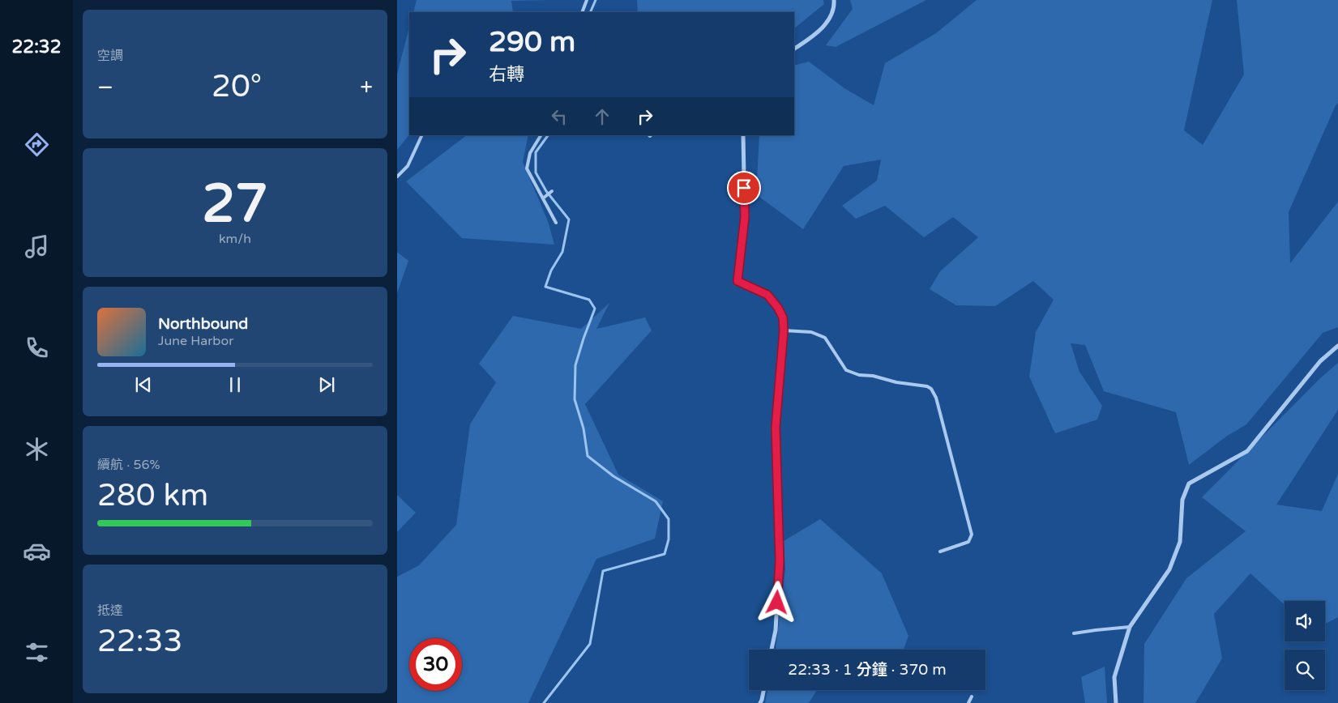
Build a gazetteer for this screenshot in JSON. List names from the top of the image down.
{
  "page": {
    "tabs": "22:32",
    "tile": [
      "空調",
      ["27", "km/h"],
      ["續航 · 56%", "280 km"],
      ["抵達", "22:33"]
    ],
    "turn": ["290 m", "右轉"],
    "heat": ["−", "20°", "+"],
    "song": ["Northbound", "June Harbor"],
    "limit": "30",
    "trip": "22:33 · 1 分鐘 · 370 m"
  }
}
